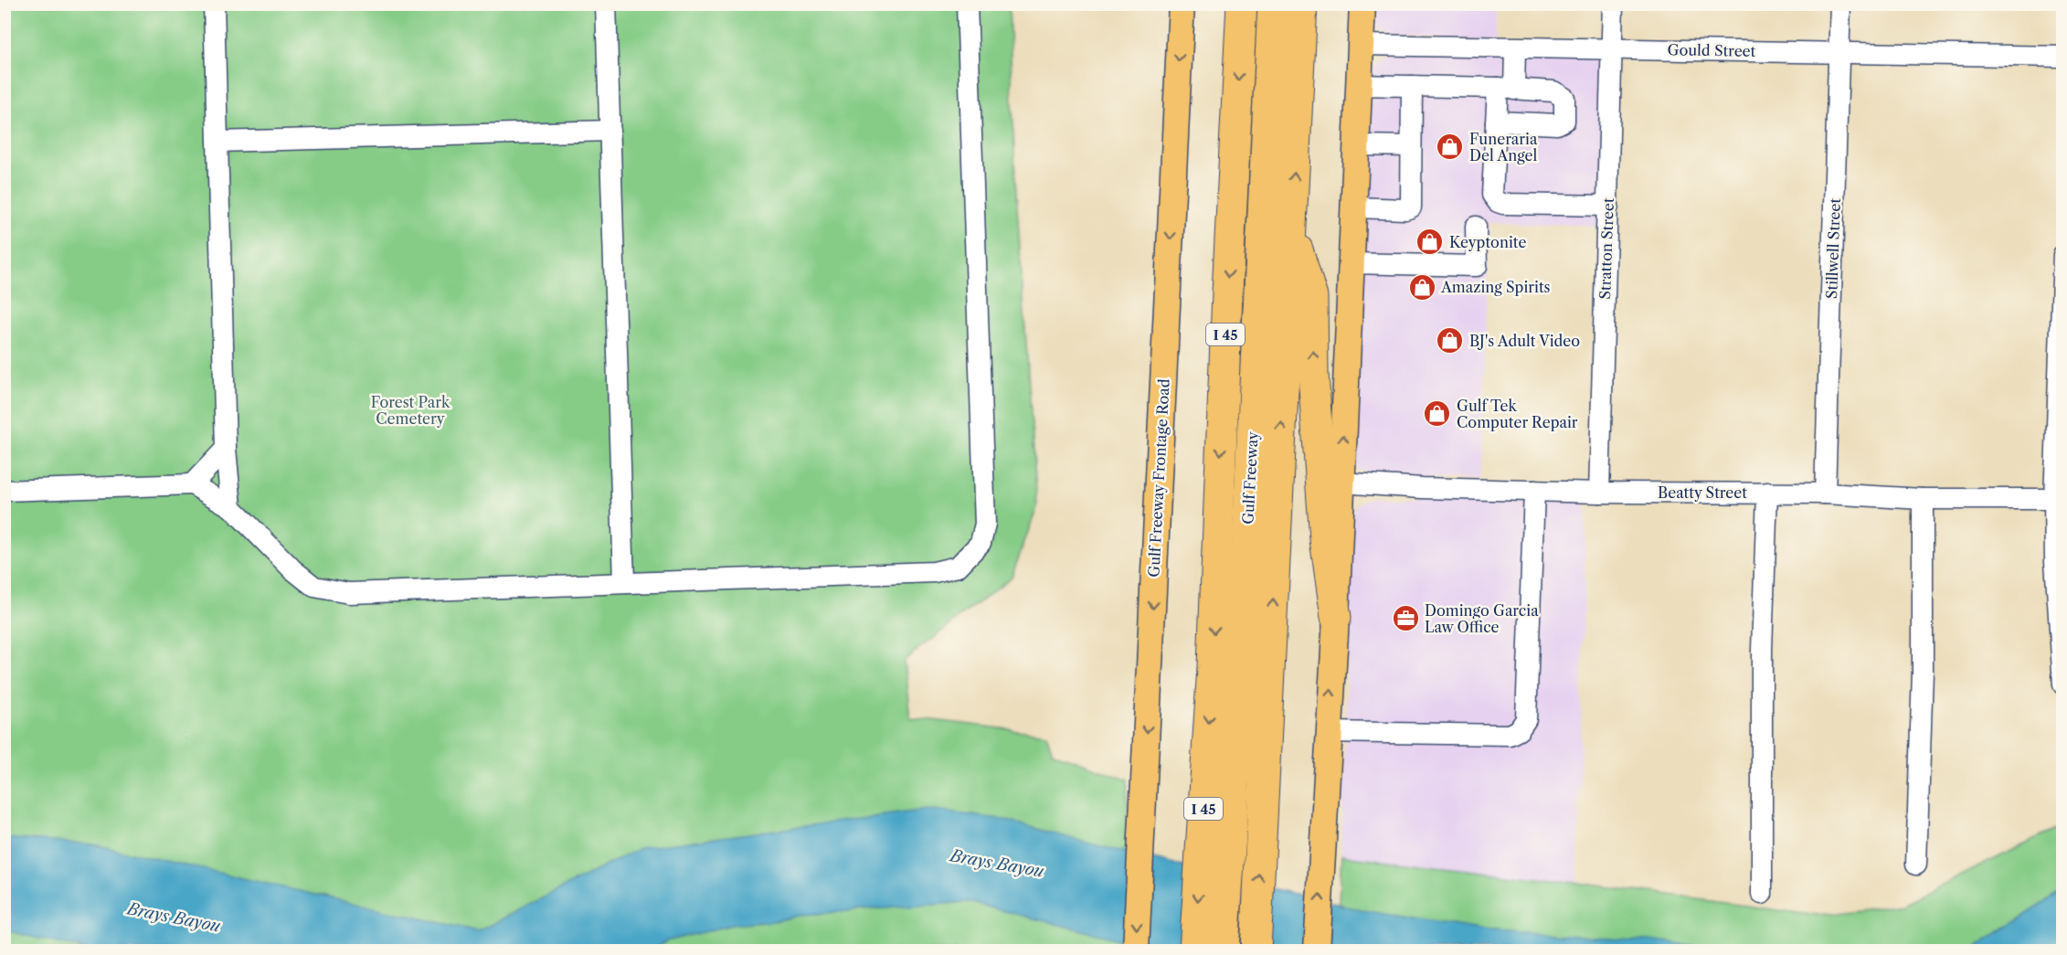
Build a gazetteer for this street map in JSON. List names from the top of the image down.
{
  "streets": {
    "highway": ["I 45", "Gulf Freeway"],
    "main road": ["Gulf Freeway Frontage Road"],
    "street": [
      "Gould Street",
      "Stratton Street",
      "Stillwell Street",
      "Beatty Street"
    ]
  },
  "crossings": [
    ["Gould Street", "Stratton Street"],
    ["Gould Street", "Stillwell Street"],
    ["Stratton Street", "Beatty Street"],
    ["Stillwell Street", "Beatty Street"]
  ],
  "water": ["Brays Bayou"],
  "parks": ["Forest Park Cemetery"],
  "places": {
    "shop": [
      "Funeraria Del Angel",
      "Keyptonite",
      "Amazing Spirits",
      "BJ's Adult Video",
      "Gulf Tek Computer Repair"
    ],
    "office": ["Domingo Garcia Law Office"]
  }
}
